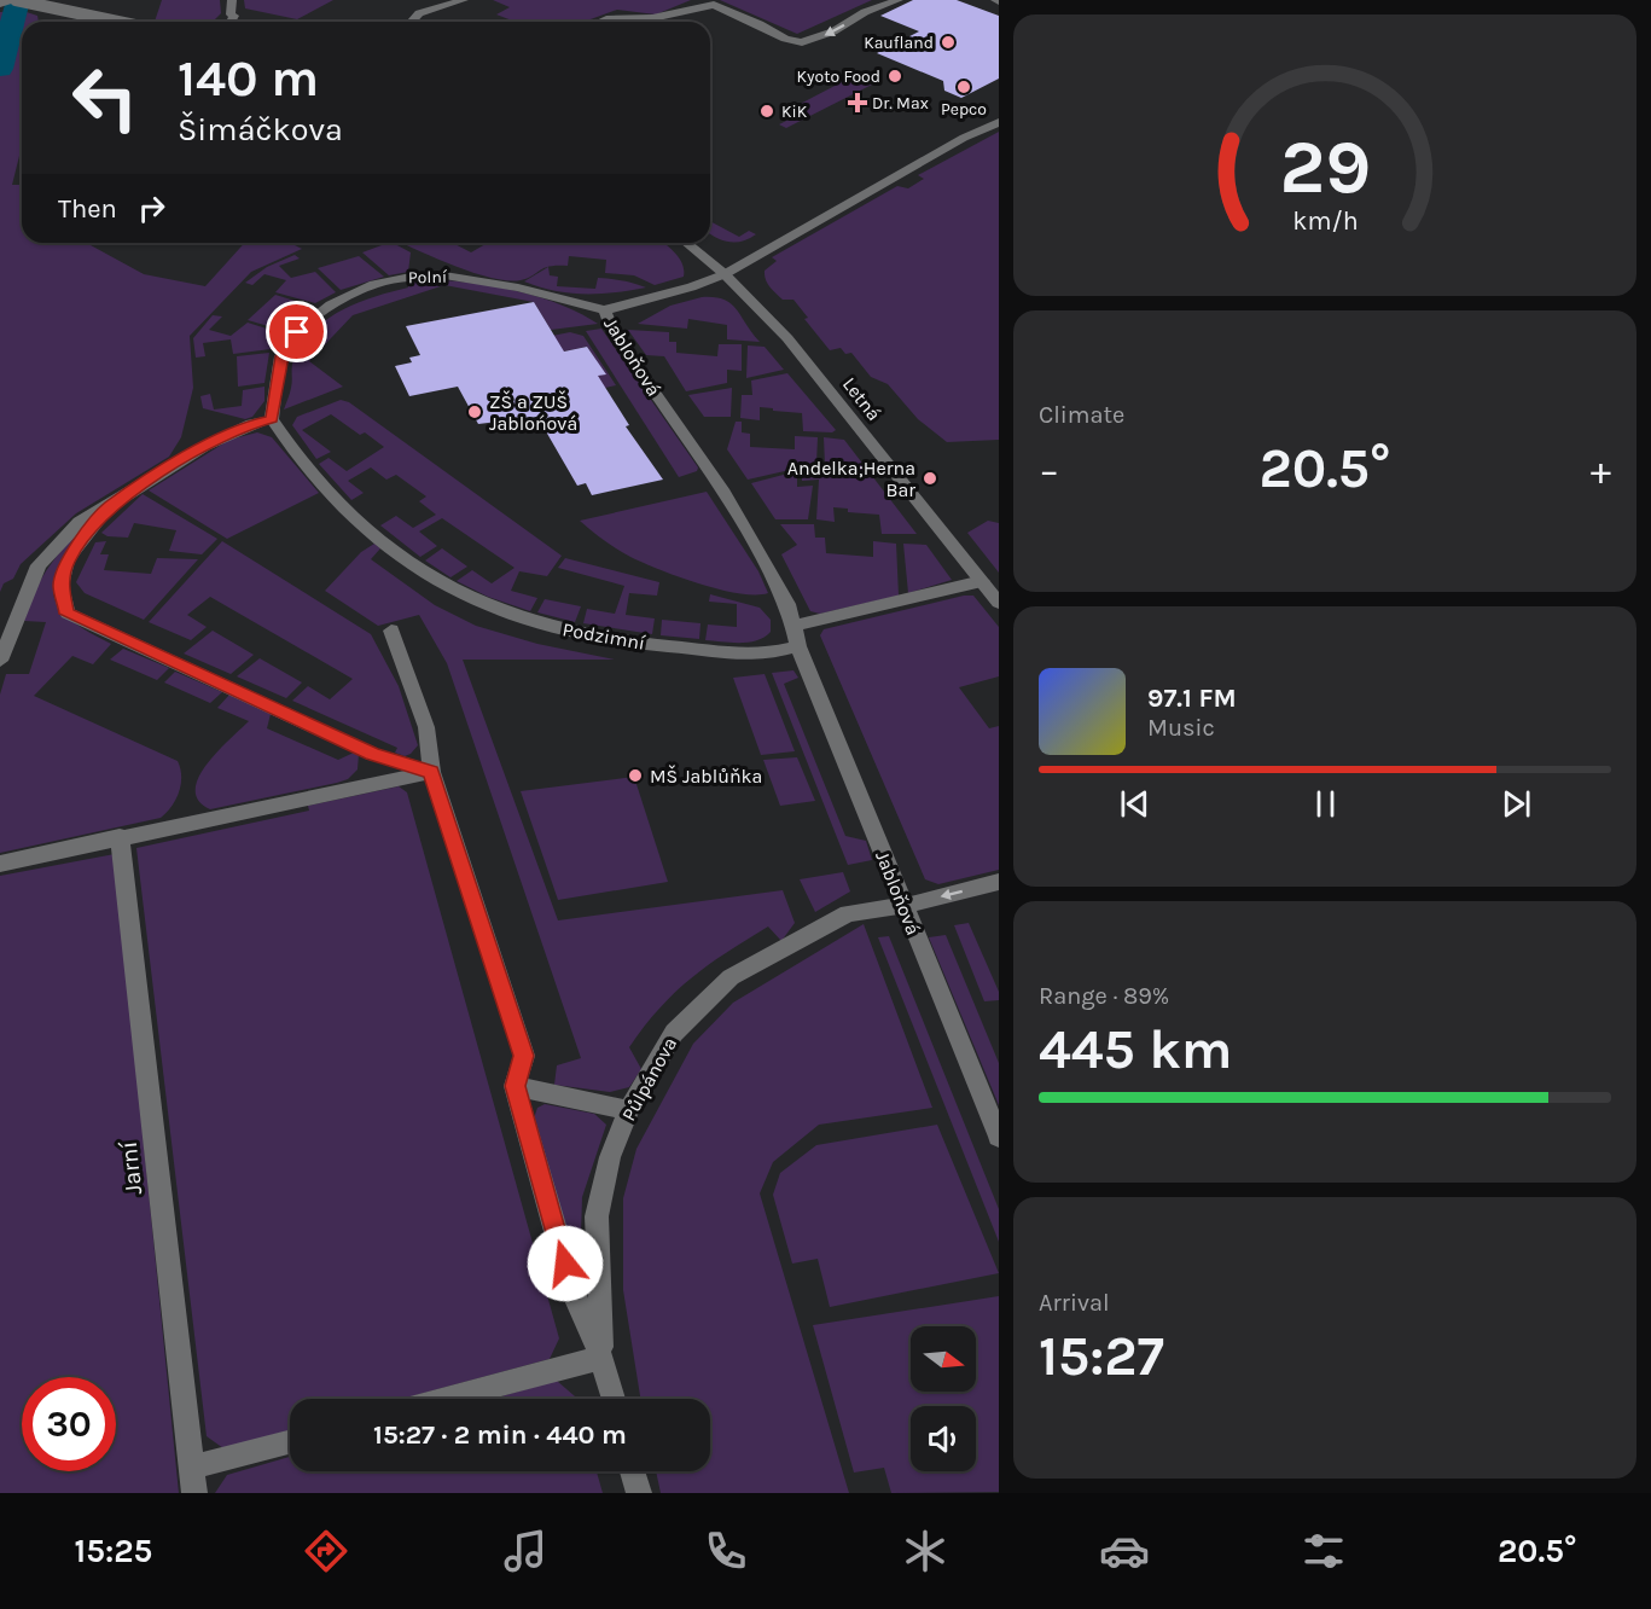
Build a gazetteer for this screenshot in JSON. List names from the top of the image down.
{
  "streets": {
    "street": [
      "Polní",
      "Jabloňová",
      "Letná",
      "Podzimní",
      "Půlpánova",
      "Jarní"
    ]
  },
  "crossings": [
    ["Polní", "Jabloňová"],
    ["Polní", "Podzimní"],
    ["Jabloňová", "Podzimní"],
    ["Jabloňová", "Půlpánova"]
  ],
  "places": {
    "other": [
      "Kaufland",
      "Kyoto Food",
      "Pepco",
      "KiK",
      "ZŠ a ZUŠ Jablońová",
      "Andelka;Herna Bar",
      "MŠ Jablůňka"
    ],
    "health": ["Dr. Max"]
  },
  "north": "right",
  "page": {
    "turn": ["140 m", "Šimáčkova"],
    "then": "Then",
    "tile": [
      "Climate",
      ["Range · 89%", "445 km"],
      ["Arrival", "15:27"]
    ],
    "heat": ["−", "20.5°", "+"],
    "song": ["97.1 FM", "Music"],
    "limit": "30",
    "trip": "15:27 · 2 min · 440 m",
    "tabs": ["15:25", "20.5°"],
    "gauge": ["29", "km/h"]
  }
}
